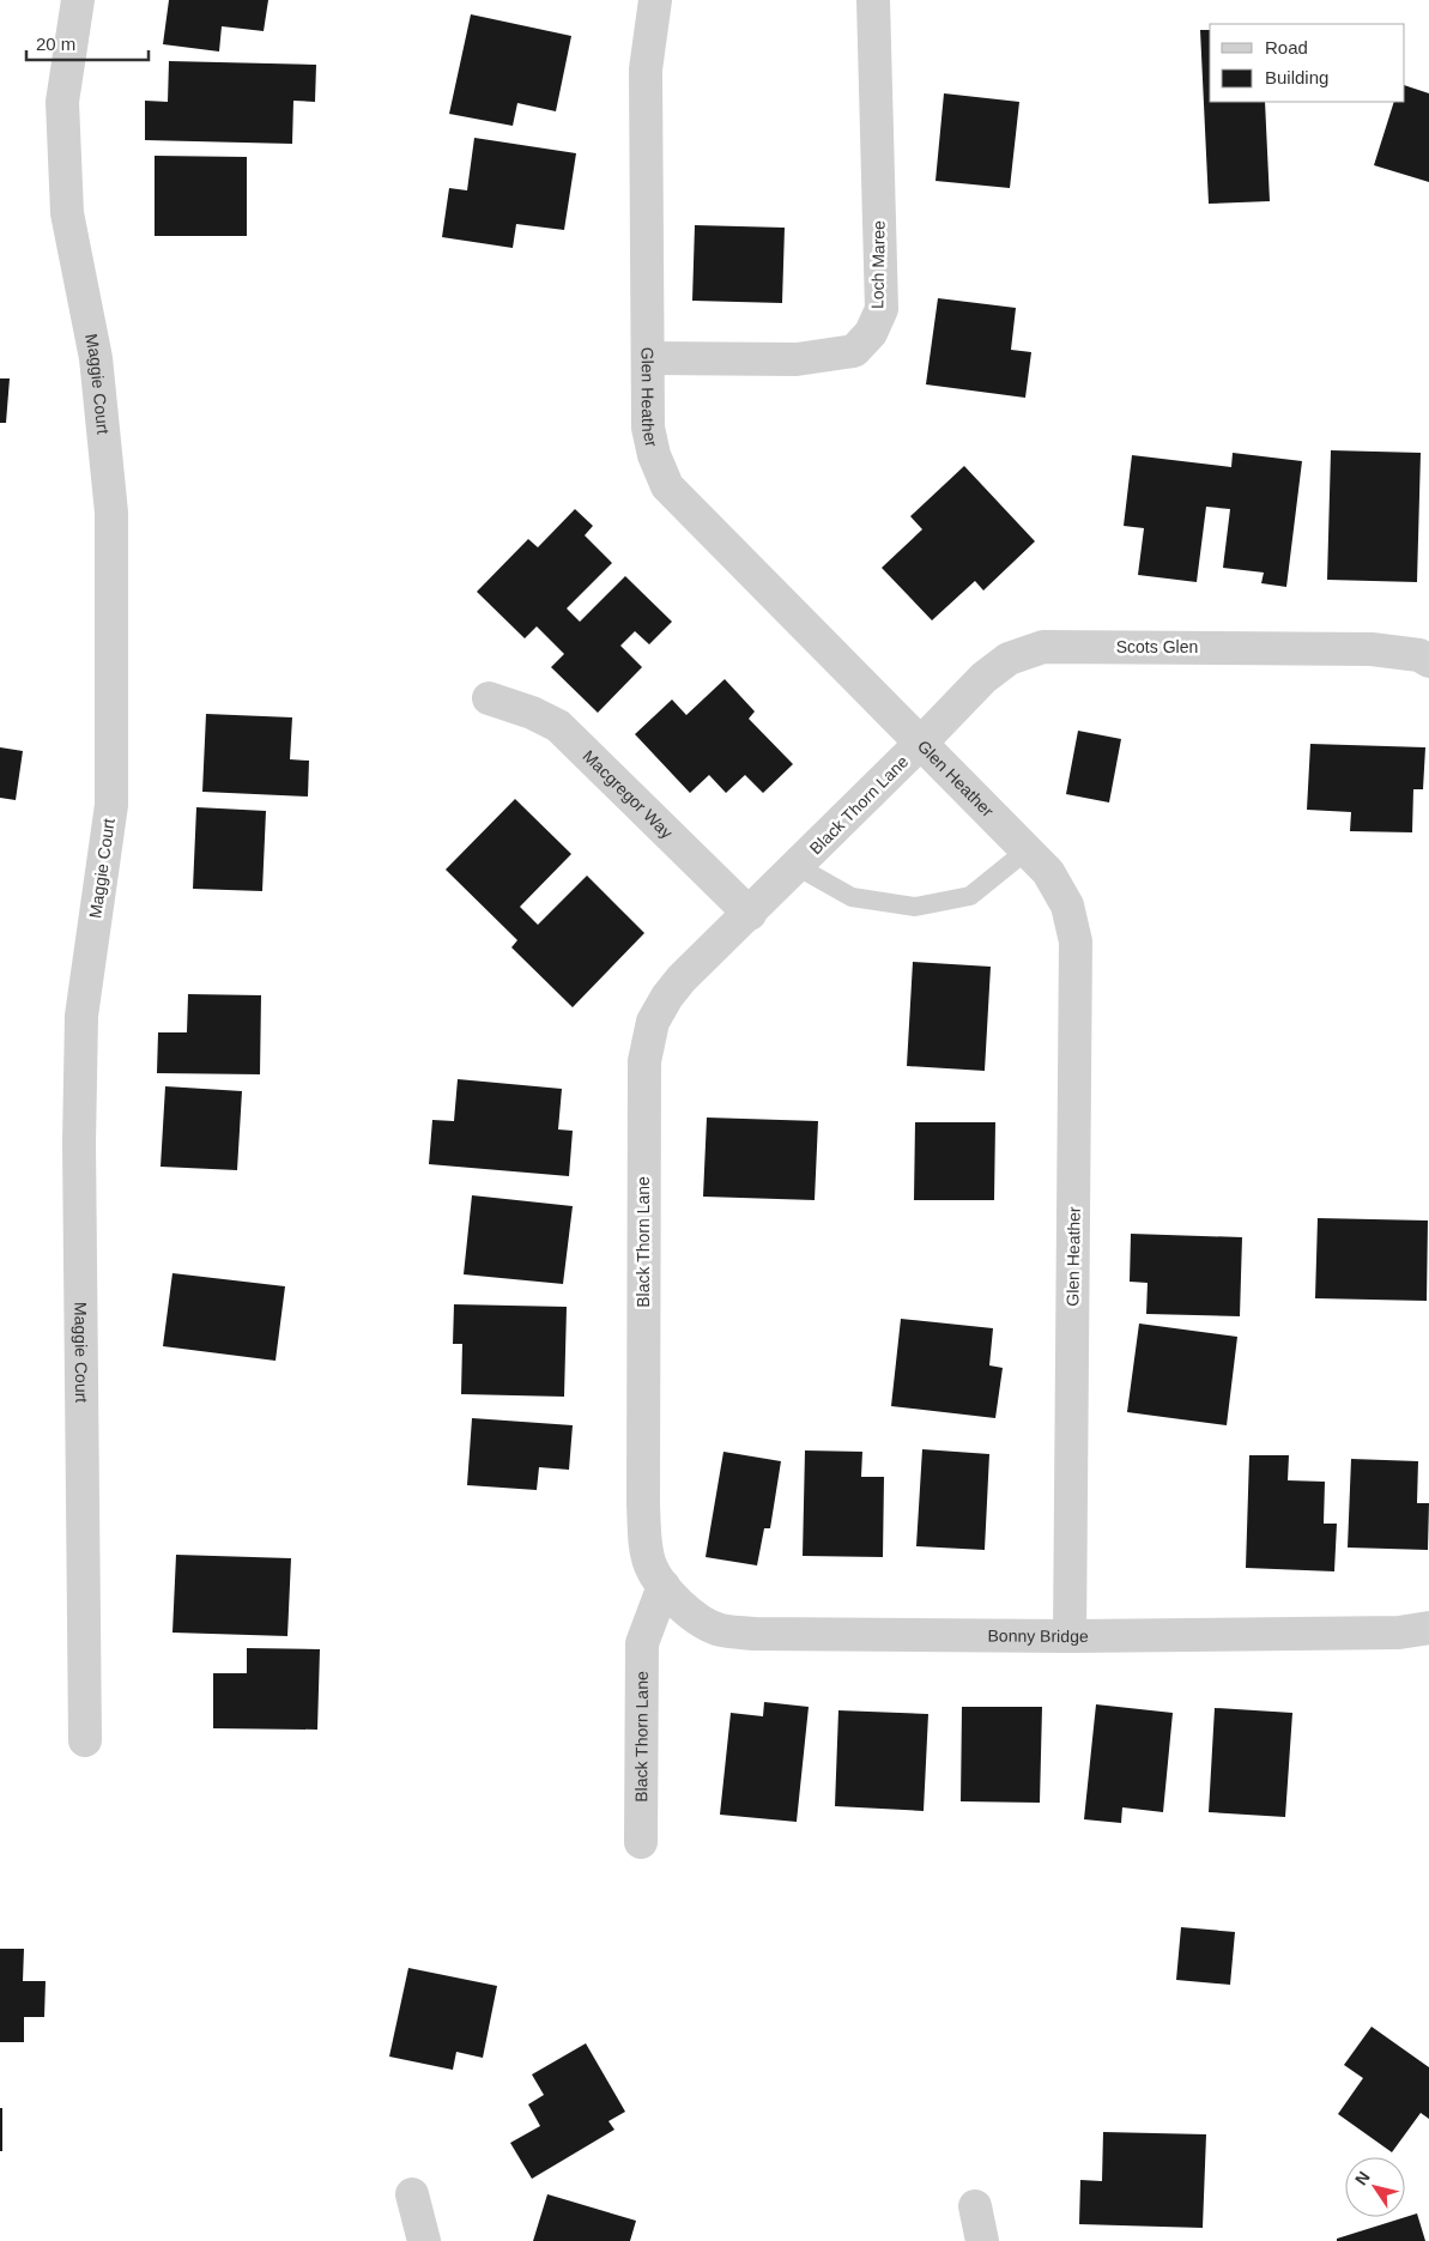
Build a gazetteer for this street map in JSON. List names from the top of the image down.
{
  "streets": {
    "street": [
      "Loch Maree",
      "Maggie Court",
      "Glen Heather",
      "Scots Glen",
      "Macgregor Way",
      "Black Thorn Lane",
      "Bonny Bridge"
    ]
  },
  "crossings": [
    ["Loch Maree", "Glen Heather"],
    ["Glen Heather", "Scots Glen"],
    ["Glen Heather", "Black Thorn Lane"],
    ["Glen Heather", "Bonny Bridge"],
    ["Scots Glen", "Black Thorn Lane"],
    ["Macgregor Way", "Black Thorn Lane"],
    ["Black Thorn Lane", "Bonny Bridge"]
  ],
  "legend": ["Road", "Building"],
  "scale_bar": "20 m",
  "north": "top left"
}
